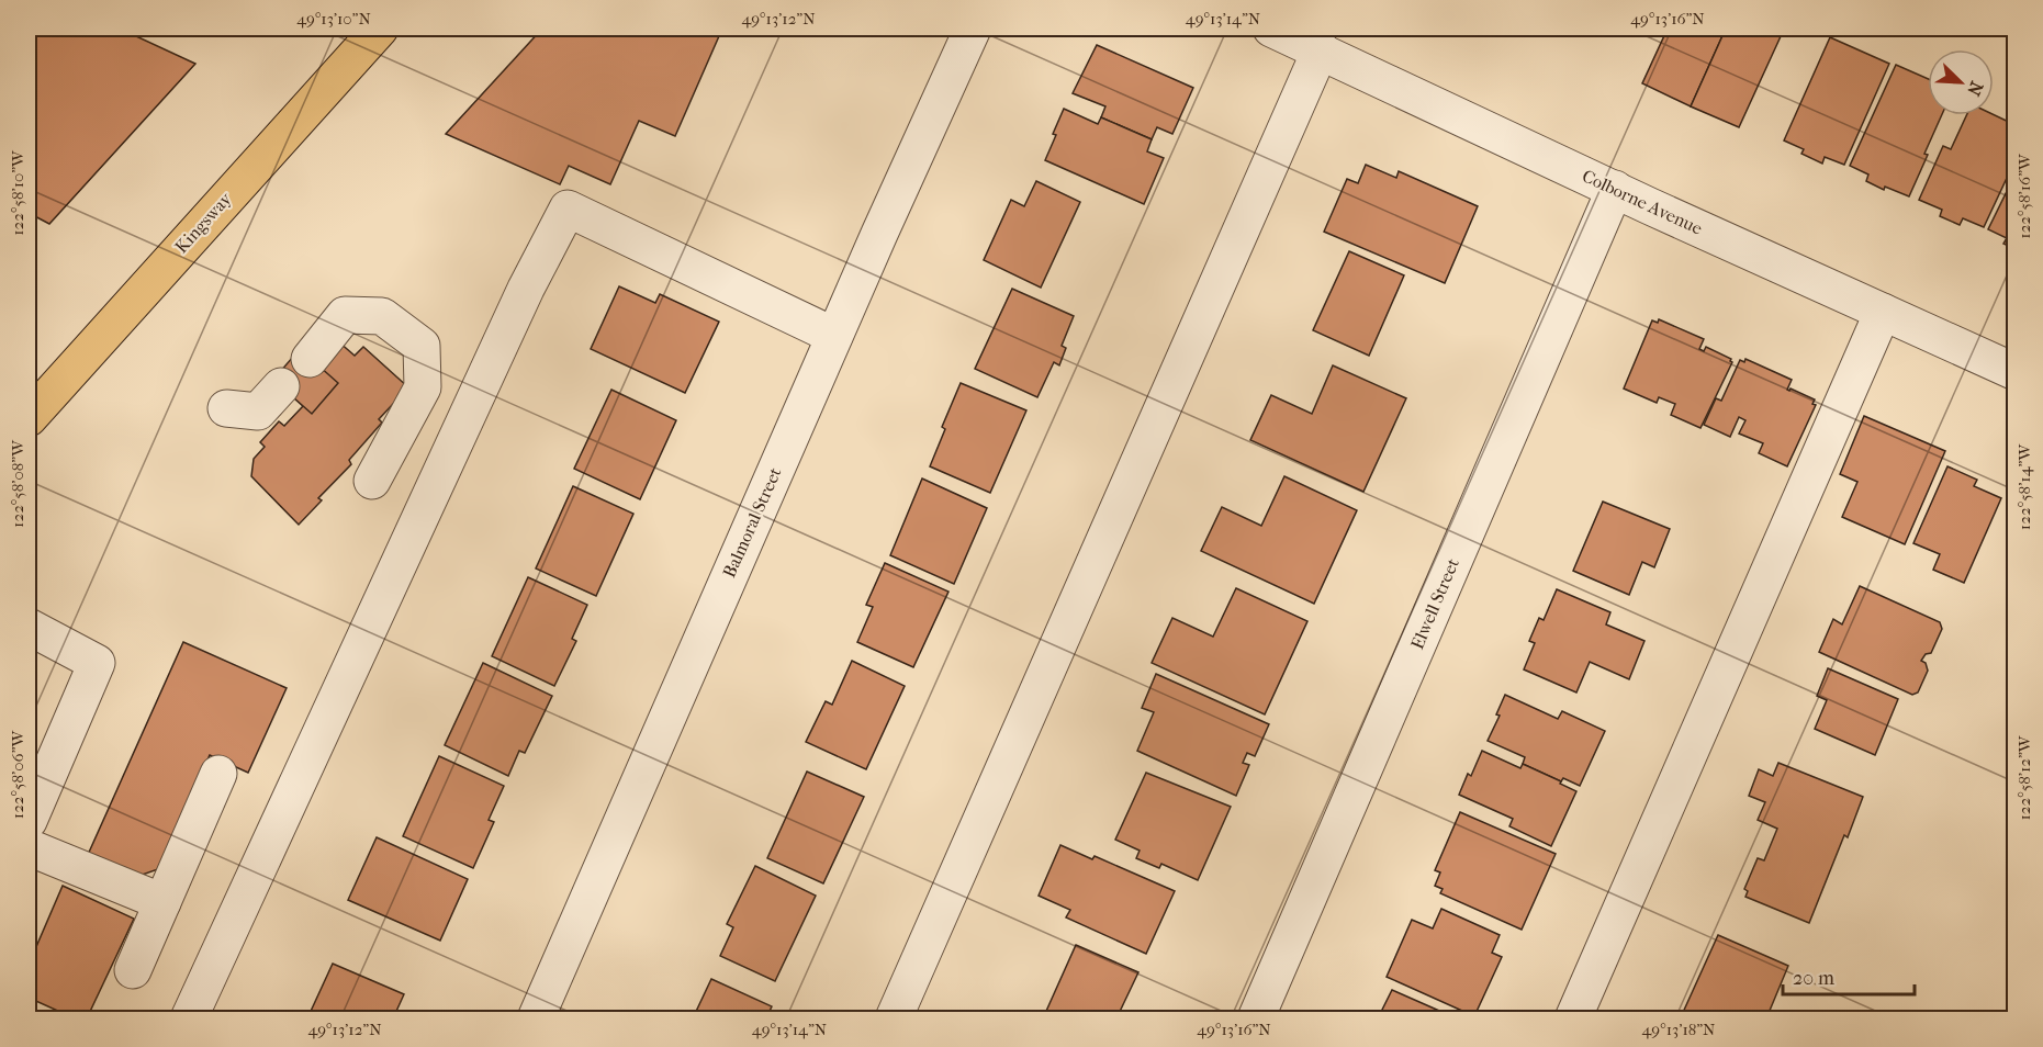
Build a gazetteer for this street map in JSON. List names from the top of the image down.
{
  "streets": {
    "main road": ["Kingsway"],
    "street": ["Colborne Avenue", "Balmoral Street", "Elwell Street"]
  },
  "crossings": [
    ["Colborne Avenue", "Elwell Street"]
  ],
  "scale_bar": "20 m",
  "north": "bottom right",
  "coordinates": [
    "49°13'10\"N",
    "49°13'12\"N",
    "49°13'14\"N",
    "49°13'16\"N",
    "122°58'10\"W",
    "122°58'16\"W",
    "122°58'08\"W",
    "122°58'14\"W",
    "122°58'06\"W",
    "122°58'12\"W",
    "49°13'18\"N"
  ]
}
